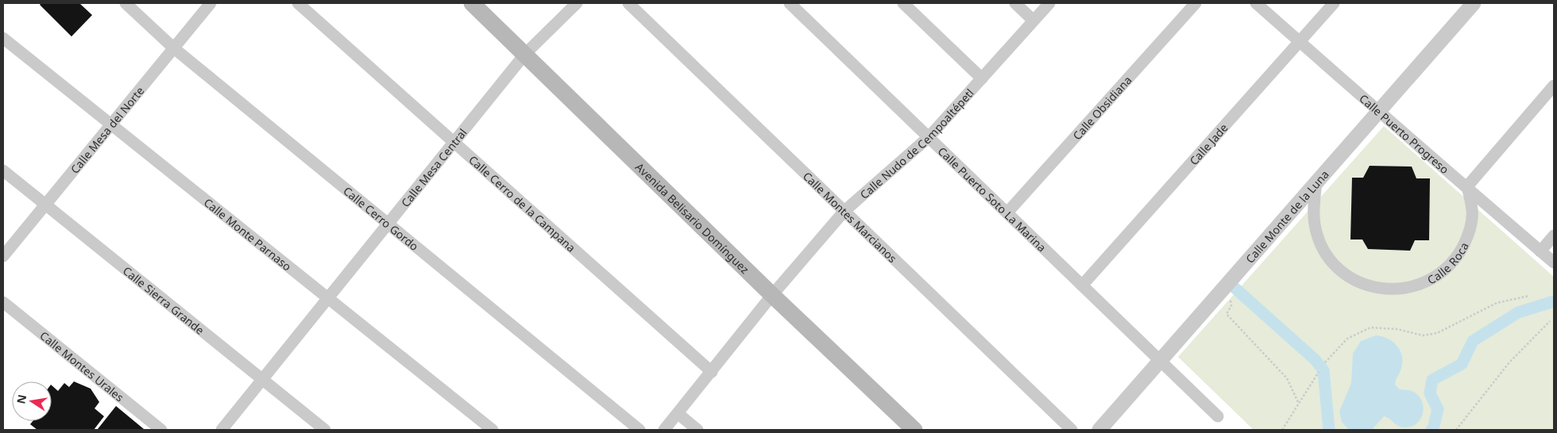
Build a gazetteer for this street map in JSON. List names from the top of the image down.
{
  "streets": {
    "main road": ["Avenida Belisario Domínguez"],
    "street": [
      "Calle Obsidiana",
      "Calle Mesa del Norte",
      "Calle Puerto Progreso",
      "Calle Nudo de Cempoaltépetl",
      "Calle Jade",
      "Calle Mesa Central",
      "Calle Puerto Soto La Marina",
      "Calle Cerro de la Campana",
      "Calle Montes Marcianos",
      "Calle Monte de la Luna",
      "Calle Cerro Gordo",
      "Calle Monte Parnaso",
      "Calle Roca",
      "Calle Sierra Grande",
      "Calle Montes Urales"
    ]
  },
  "crossings": [
    ["Calle Obsidiana", "Calle Puerto Soto La Marina"],
    ["Calle Mesa del Norte", "Calle Cerro Gordo"],
    ["Calle Mesa del Norte", "Calle Monte Parnaso"],
    ["Calle Mesa del Norte", "Calle Sierra Grande"],
    ["Calle Puerto Progreso", "Calle Jade"],
    ["Calle Puerto Progreso", "Calle Monte de la Luna"],
    ["Calle Puerto Progreso", "Calle Roca"],
    ["Calle Nudo de Cempoaltépetl", "Calle Puerto Soto La Marina"],
    ["Calle Nudo de Cempoaltépetl", "Calle Cerro de la Campana"],
    ["Calle Nudo de Cempoaltépetl", "Calle Montes Marcianos"],
    ["Calle Nudo de Cempoaltépetl", "Avenida Belisario Domínguez"],
    ["Calle Jade", "Calle Puerto Soto La Marina"],
    ["Calle Mesa Central", "Calle Cerro de la Campana"],
    ["Calle Mesa Central", "Avenida Belisario Domínguez"],
    ["Calle Mesa Central", "Calle Cerro Gordo"],
    ["Calle Mesa Central", "Calle Monte Parnaso"],
    ["Calle Mesa Central", "Calle Sierra Grande"],
    ["Calle Puerto Soto La Marina", "Calle Monte de la Luna"],
    ["Calle Monte de la Luna", "Calle Roca"]
  ],
  "north": "left"
}
